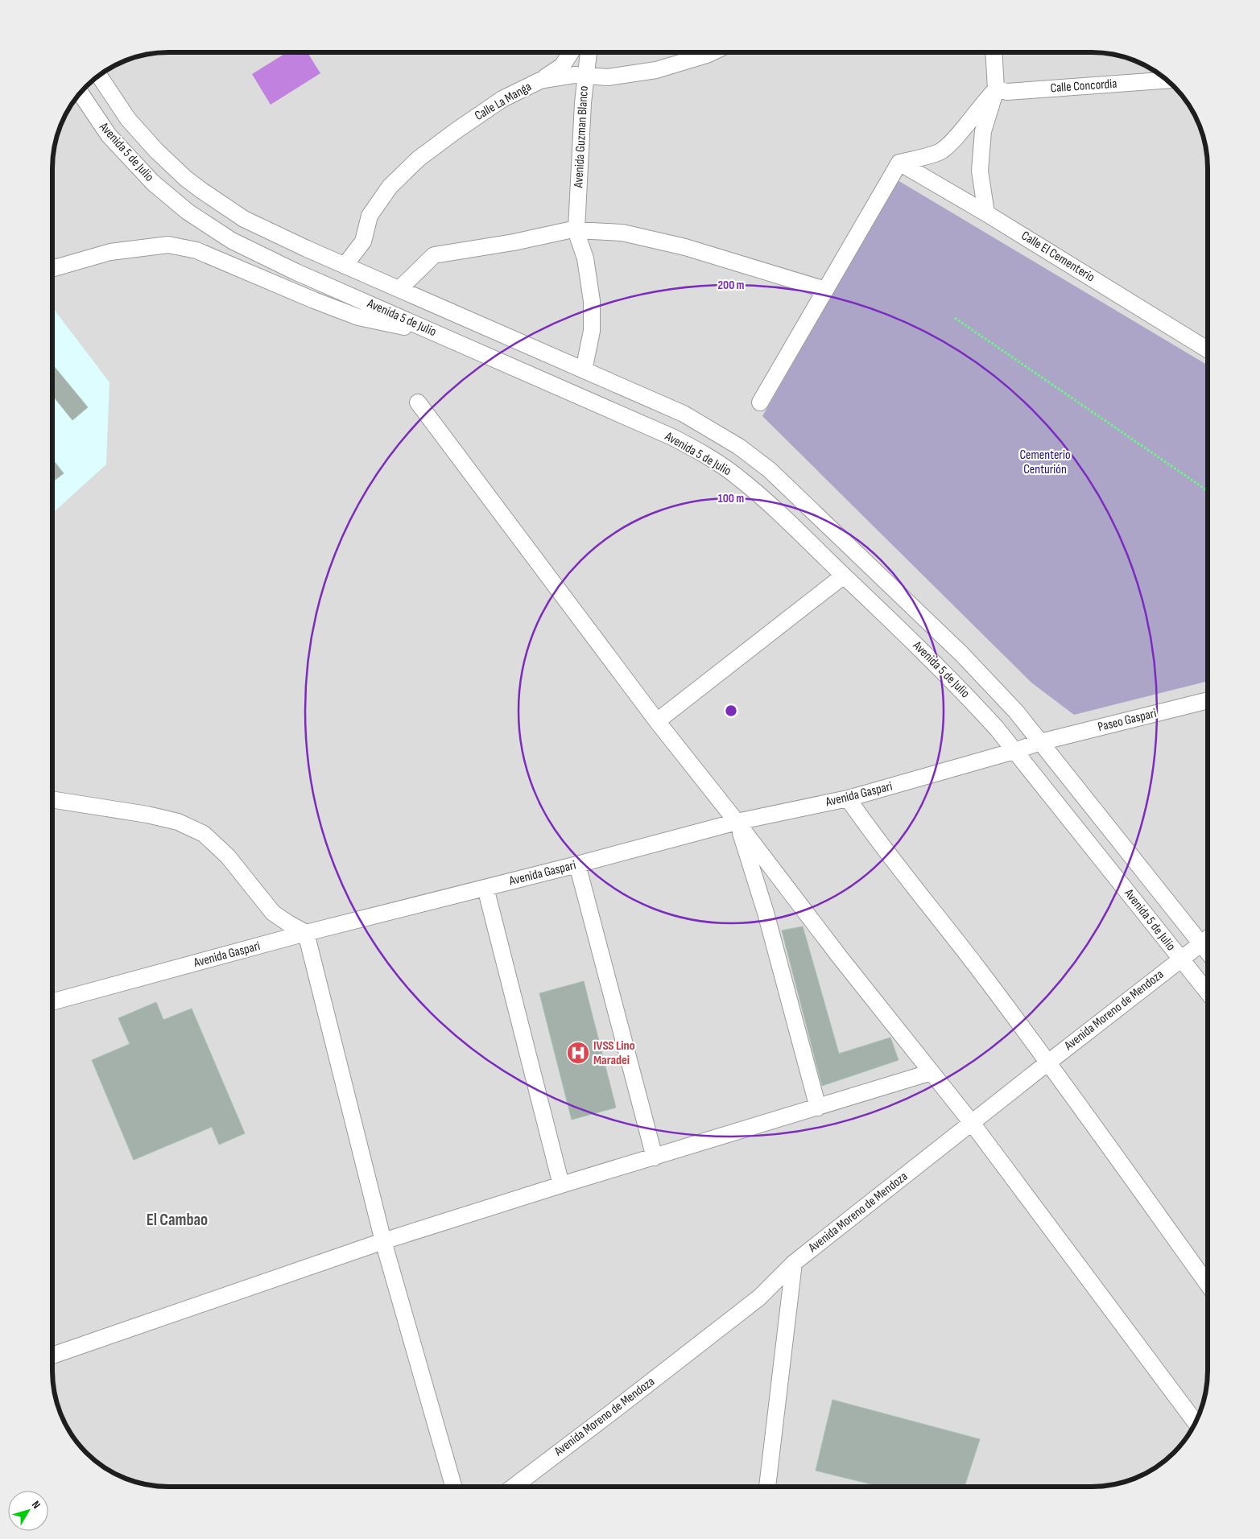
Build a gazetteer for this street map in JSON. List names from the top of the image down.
{
  "streets": {
    "street": [
      "Calle Concordia",
      "Calle La Manga",
      "Avenida Guzman Blanco",
      "Avenida 5 de Julio",
      "Calle El Cementerio",
      "Paseo Gaspari",
      "Avenida Gaspari",
      "Avenida Moreno de Mendoza"
    ]
  },
  "crossings": [
    ["Calle La Manga", "Avenida Guzman Blanco"],
    ["Calle La Manga", "Avenida 5 de Julio"],
    ["Avenida 5 de Julio", "Paseo Gaspari"],
    ["Avenida 5 de Julio", "Avenida Gaspari"],
    ["Avenida 5 de Julio", "Avenida Moreno de Mendoza"],
    ["Paseo Gaspari", "Avenida Gaspari"]
  ],
  "districts": ["El Cambao"],
  "parks": ["Cementerio Centurión"],
  "places": {
    "hospital": ["IVSS Lino Maradei"]
  },
  "north": "top right",
  "rings": ["200 m", "100 m"]
}
